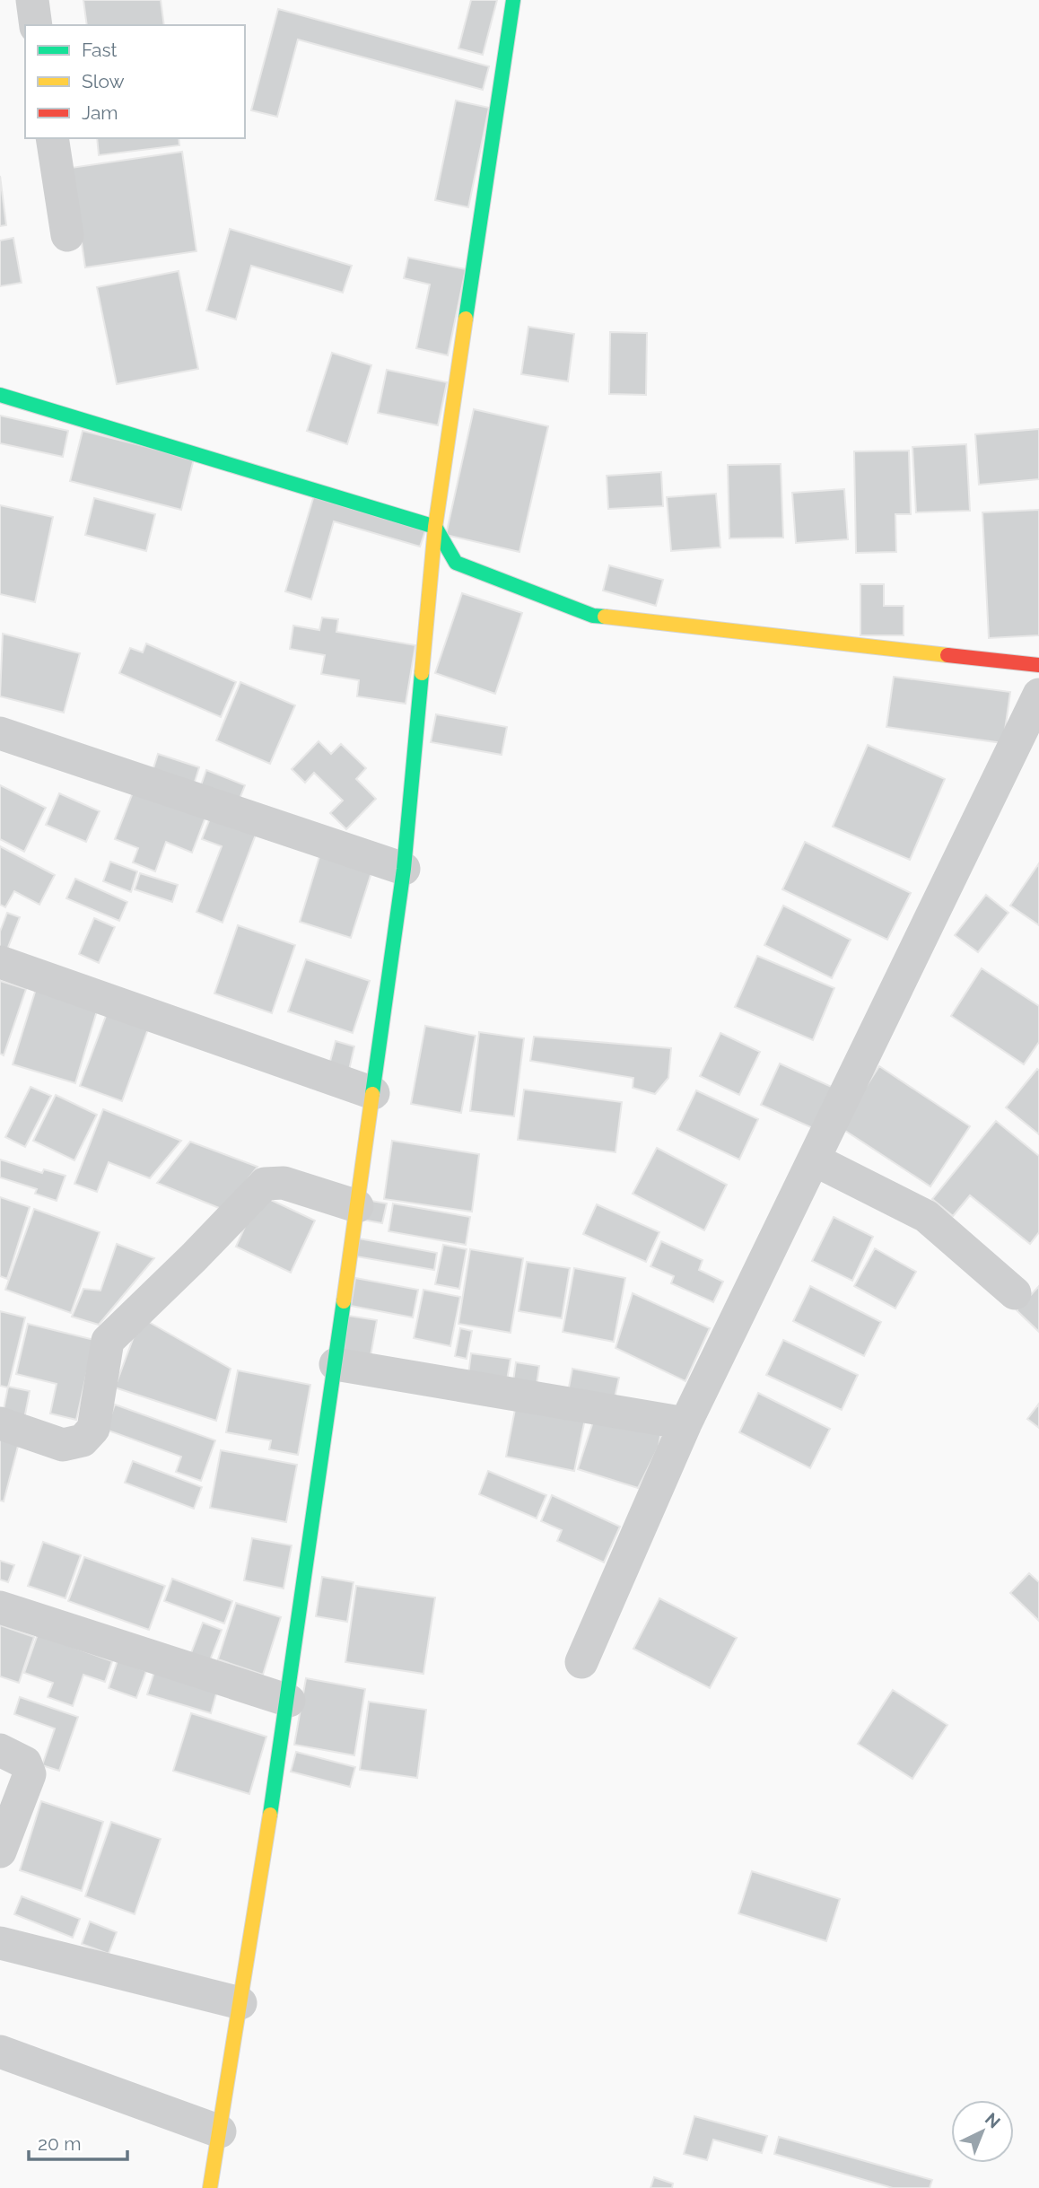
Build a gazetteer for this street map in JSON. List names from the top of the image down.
{
  "legend": ["Fast", "Slow", "Jam"],
  "scale_bar": "20 m",
  "north": "top right"
}
